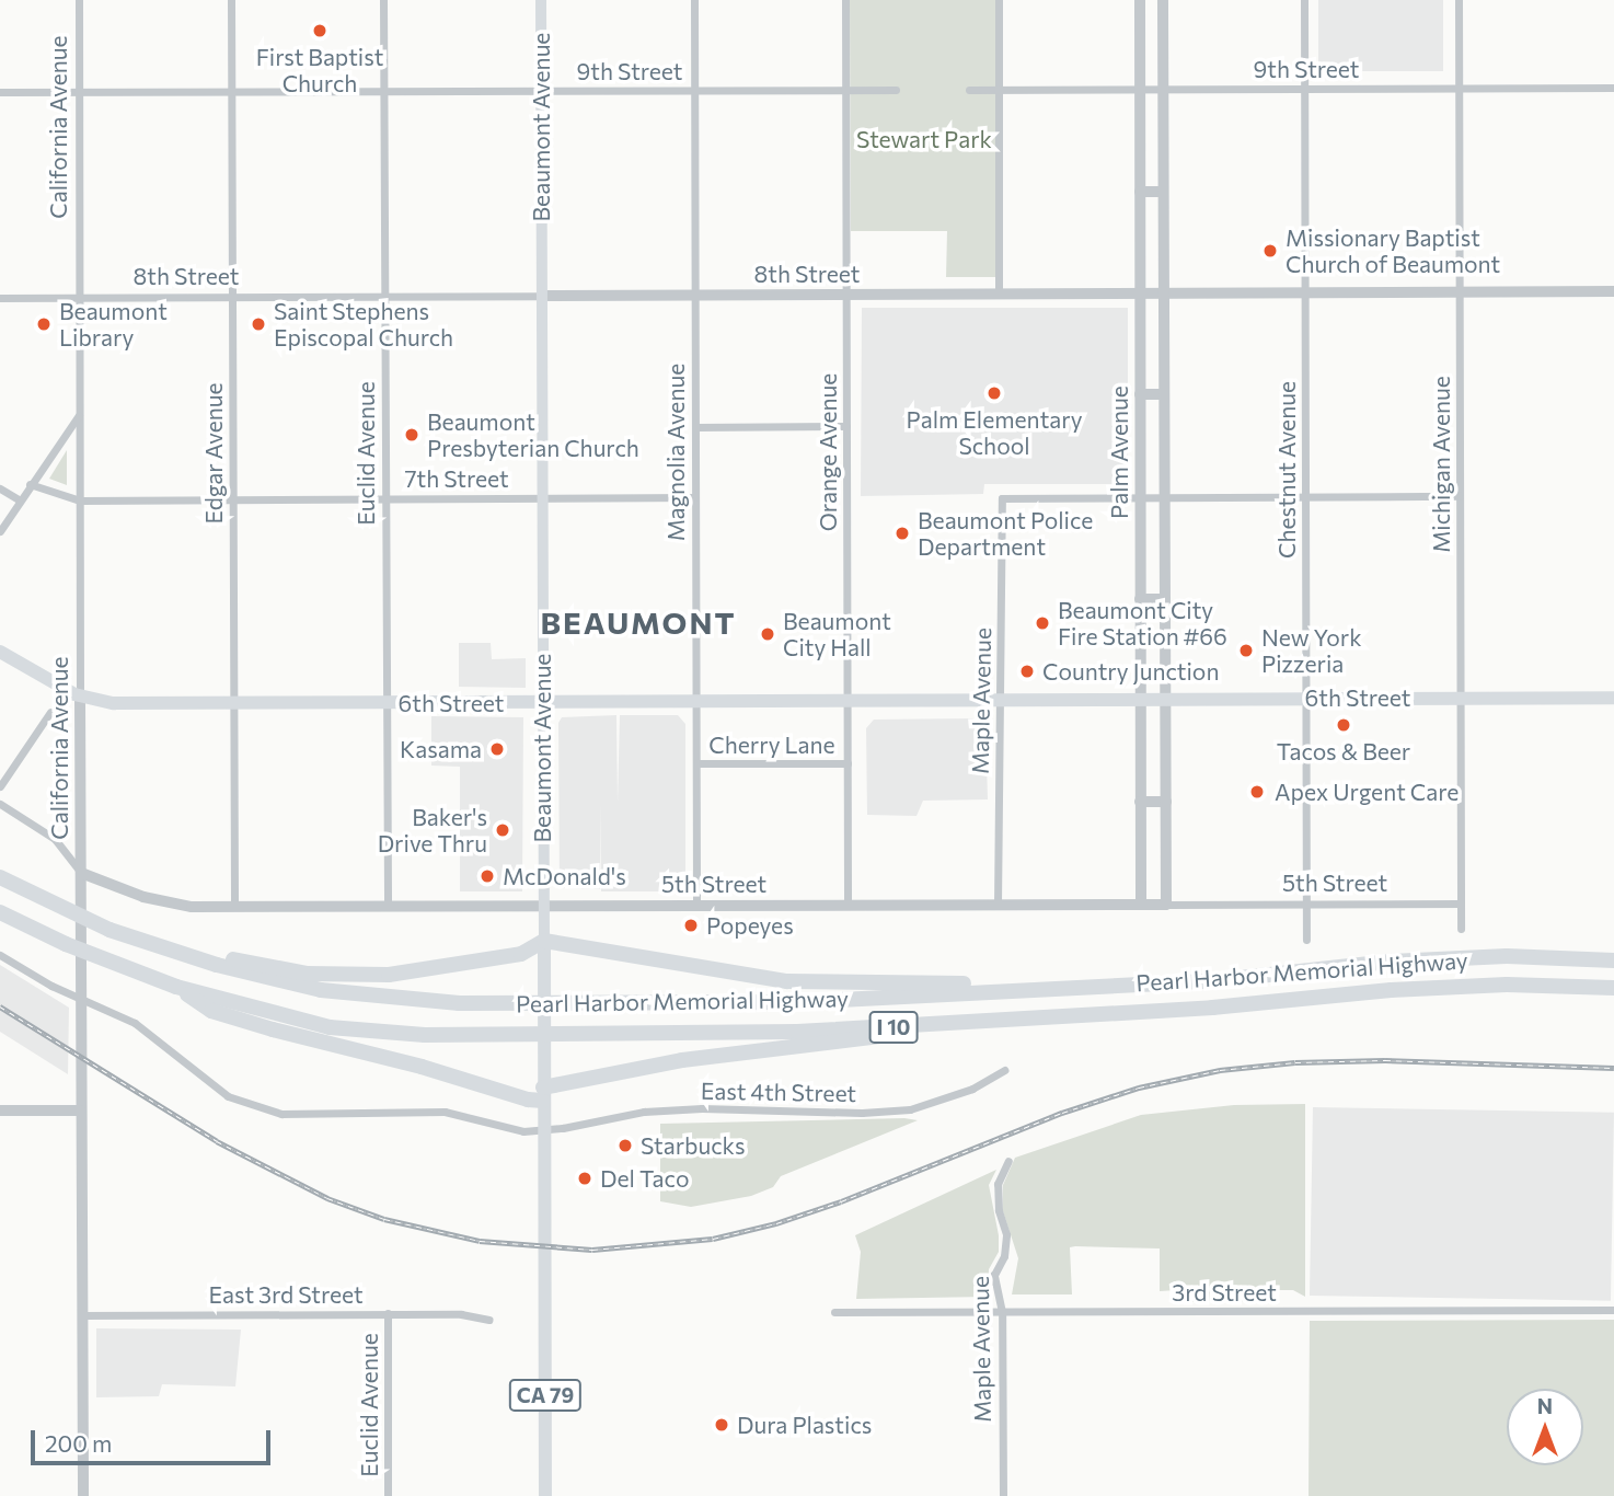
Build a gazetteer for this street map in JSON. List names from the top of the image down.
{
  "streets": {
    "highway": ["Pearl Harbor Memorial Highway", "I 10"],
    "main road": ["Beaumont Avenue", "6th Street", "CA 79"],
    "street": [
      "9th Street",
      "California Avenue",
      "8th Street",
      "Magnolia Avenue",
      "Orange Avenue",
      "Palm Avenue",
      "Edgar Avenue",
      "Euclid Avenue",
      "Michigan Avenue",
      "Chestnut Avenue",
      "7th Street",
      "Maple Avenue",
      "Cherry Lane",
      "5th Street",
      "East 4th Street",
      "3rd Street",
      "East 3rd Street"
    ]
  },
  "crossings": [
    ["9th Street", "California Avenue"],
    ["9th Street", "Beaumont Avenue"],
    ["9th Street", "Magnolia Avenue"],
    ["9th Street", "Orange Avenue"],
    ["9th Street", "Palm Avenue"],
    ["9th Street", "Edgar Avenue"],
    ["9th Street", "Euclid Avenue"],
    ["9th Street", "Michigan Avenue"],
    ["9th Street", "Chestnut Avenue"],
    ["California Avenue", "8th Street"],
    ["California Avenue", "7th Street"],
    ["California Avenue", "6th Street"],
    ["California Avenue", "5th Street"],
    ["California Avenue", "East 4th Street"],
    ["California Avenue", "East 3rd Street"],
    ["Beaumont Avenue", "8th Street"],
    ["Beaumont Avenue", "7th Street"],
    ["Beaumont Avenue", "6th Street"],
    ["Beaumont Avenue", "5th Street"],
    ["Beaumont Avenue", "East 4th Street"],
    ["8th Street", "Magnolia Avenue"],
    ["8th Street", "Orange Avenue"],
    ["8th Street", "Palm Avenue"],
    ["8th Street", "Edgar Avenue"],
    ["8th Street", "Euclid Avenue"],
    ["8th Street", "Michigan Avenue"],
    ["8th Street", "Chestnut Avenue"],
    ["Magnolia Avenue", "7th Street"],
    ["Magnolia Avenue", "6th Street"],
    ["Magnolia Avenue", "Cherry Lane"],
    ["Magnolia Avenue", "5th Street"],
    ["Orange Avenue", "6th Street"],
    ["Orange Avenue", "Cherry Lane"],
    ["Orange Avenue", "5th Street"],
    ["Palm Avenue", "6th Street"],
    ["Palm Avenue", "Maple Avenue"],
    ["Palm Avenue", "5th Street"],
    ["Edgar Avenue", "7th Street"],
    ["Edgar Avenue", "6th Street"],
    ["Edgar Avenue", "5th Street"],
    ["Euclid Avenue", "7th Street"],
    ["Euclid Avenue", "6th Street"],
    ["Euclid Avenue", "5th Street"],
    ["Euclid Avenue", "East 3rd Street"],
    ["Michigan Avenue", "6th Street"],
    ["Michigan Avenue", "5th Street"],
    ["Chestnut Avenue", "6th Street"],
    ["Chestnut Avenue", "5th Street"],
    ["6th Street", "Maple Avenue"],
    ["Maple Avenue", "5th Street"],
    ["Maple Avenue", "3rd Street"]
  ],
  "districts": ["BEAUMONT"],
  "parks": ["Stewart Park"],
  "places": [
    "First Baptist Church",
    "Missionary Baptist Church of Beaumont",
    "Beaumont Library",
    "Saint Stephens Episcopal Church",
    "Palm Elementary School",
    "Beaumont Presbyterian Church",
    "Beaumont Police Department",
    "Beaumont City Fire Station #66",
    "Beaumont City Hall",
    "New York Pizzeria",
    "Country Junction",
    "Tacos & Beer",
    "Kasama",
    "Apex Urgent Care",
    "Baker's Drive Thru",
    "McDonald's",
    "Popeyes",
    "Starbucks",
    "Del Taco",
    "Dura Plastics"
  ],
  "scale_bar": "200 m",
  "north": "top"
}
